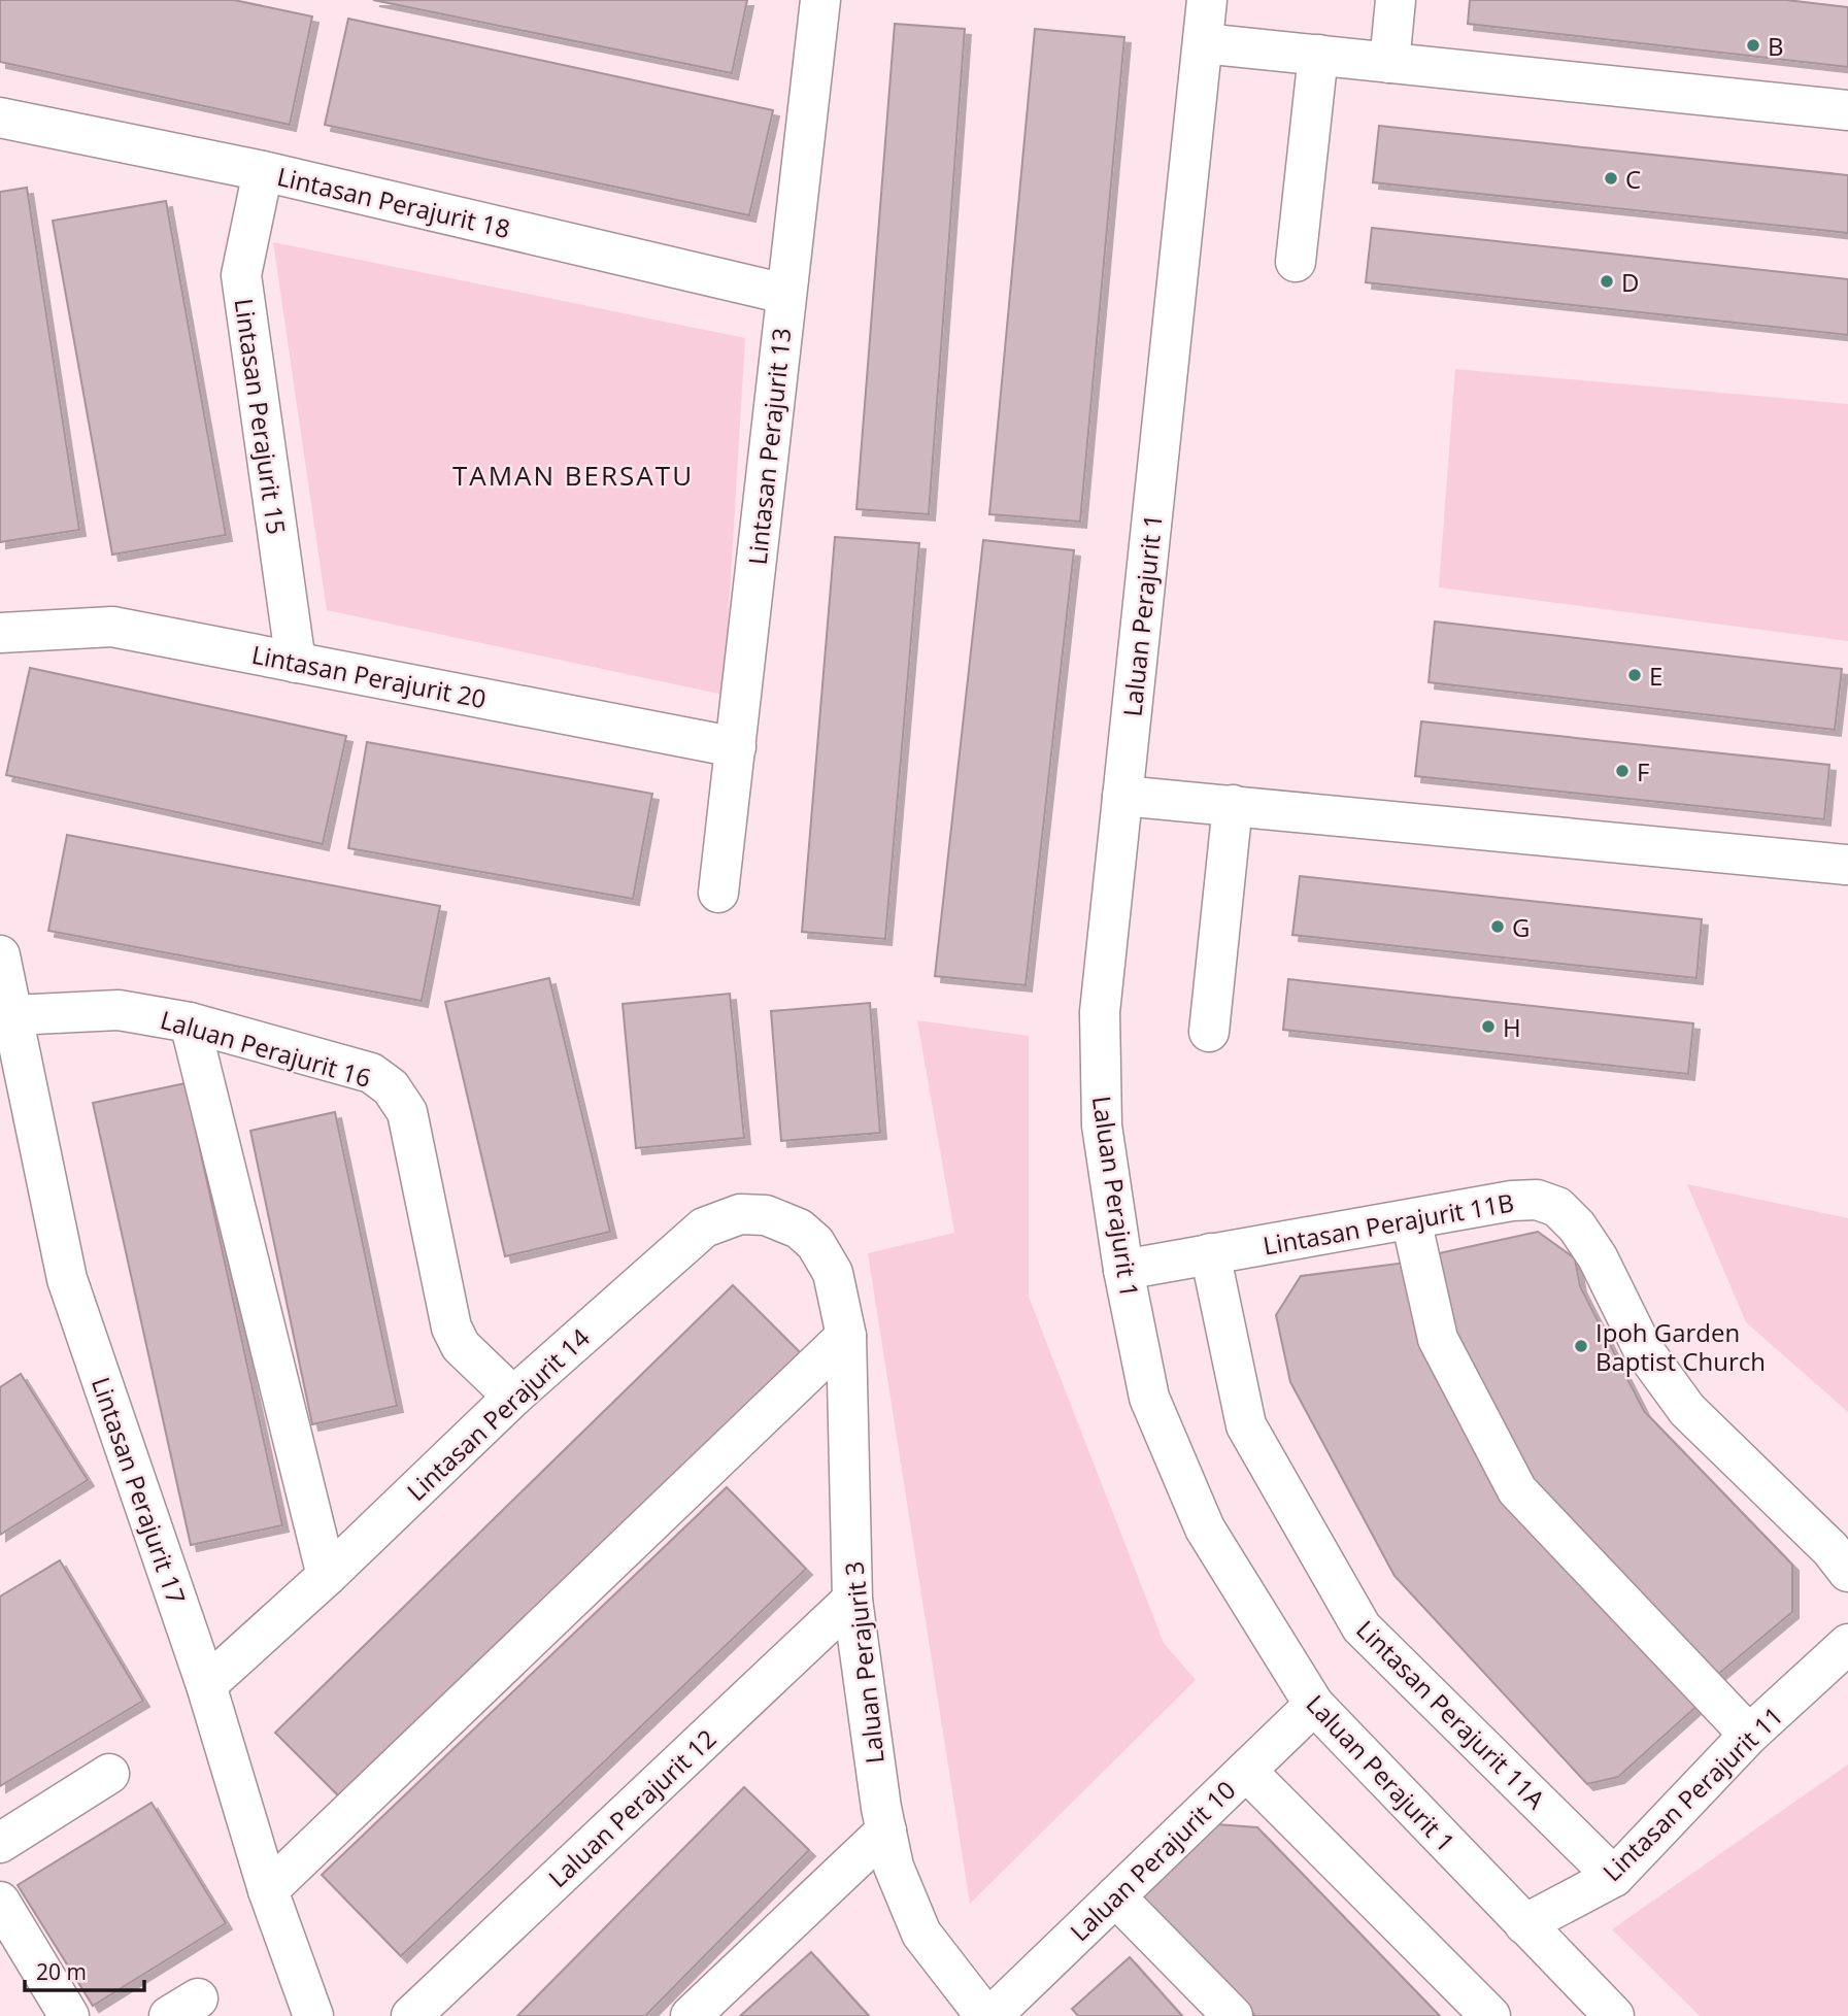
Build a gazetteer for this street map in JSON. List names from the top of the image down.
{
  "streets": {
    "street": [
      "Lintasan Perajurit 18",
      "Lintasan Perajurit 15",
      "Lintasan Perajurit 13",
      "Laluan Perajurit 1",
      "Lintasan Perajurit 20",
      "Laluan Perajurit 16",
      "Lintasan Perajurit 11B",
      "Lintasan Perajurit 14",
      "Lintasan Perajurit 17",
      "Laluan Perajurit 3",
      "Lintasan Perajurit 11A",
      "Lintasan Perajurit 11",
      "Laluan Perajurit 12",
      "Laluan Perajurit 10"
    ]
  },
  "crossings": [
    ["Lintasan Perajurit 18", "Lintasan Perajurit 15"],
    ["Lintasan Perajurit 18", "Lintasan Perajurit 13"],
    ["Lintasan Perajurit 15", "Lintasan Perajurit 20"],
    ["Lintasan Perajurit 13", "Lintasan Perajurit 20"],
    ["Laluan Perajurit 1", "Lintasan Perajurit 11B"],
    ["Laluan Perajurit 1", "Lintasan Perajurit 11"],
    ["Laluan Perajurit 1", "Laluan Perajurit 10"],
    ["Laluan Perajurit 16", "Lintasan Perajurit 14"],
    ["Laluan Perajurit 16", "Lintasan Perajurit 17"],
    ["Lintasan Perajurit 11B", "Lintasan Perajurit 11A"],
    ["Lintasan Perajurit 14", "Lintasan Perajurit 17"],
    ["Lintasan Perajurit 14", "Laluan Perajurit 3"],
    ["Laluan Perajurit 3", "Laluan Perajurit 12"],
    ["Lintasan Perajurit 11A", "Lintasan Perajurit 11"]
  ],
  "districts": ["TAMAN BERSATU"],
  "places": [
    "B",
    "C",
    "D",
    "E",
    "F",
    "G",
    "H",
    "Ipoh Garden Baptist Church"
  ],
  "scale_bar": "20 m"
}
